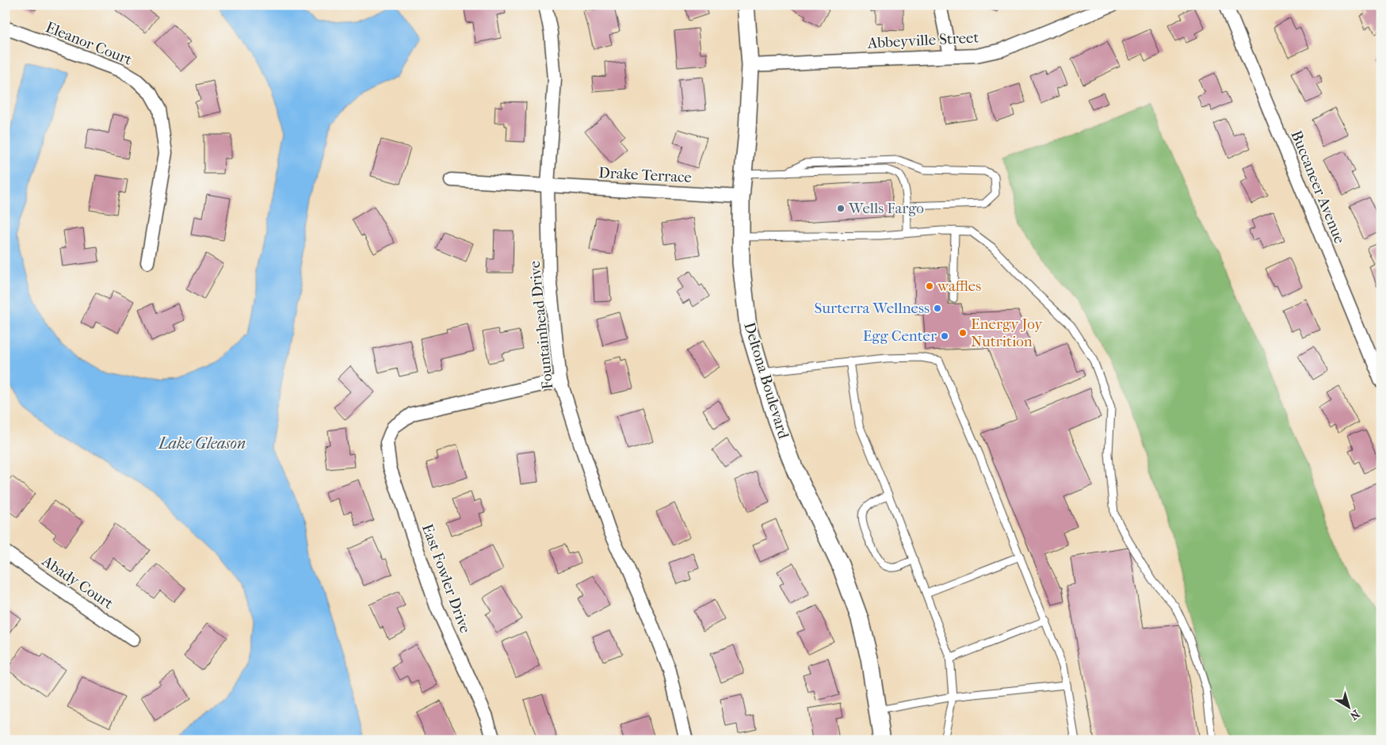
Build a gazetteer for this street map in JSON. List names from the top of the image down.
{
  "streets": {
    "street": [
      "Abbeyville Street",
      "Eleanor Court",
      "Drake Terrace",
      "Buccaneer Avenue",
      "Fountainhead Drive",
      "Deltona Boulevard",
      "East Fowler Drive",
      "Abady Court"
    ]
  },
  "crossings": [
    ["Abbeyville Street", "Deltona Boulevard"],
    ["Drake Terrace", "Fountainhead Drive"],
    ["Drake Terrace", "Deltona Boulevard"],
    ["Fountainhead Drive", "East Fowler Drive"]
  ],
  "water": ["Lake Gleason"],
  "places": [
    "Wells Fargo",
    "waffles",
    "Surterra Wellness",
    "Energy Joy Nutrition",
    "Egg Center"
  ],
  "north": "bottom right"
}
